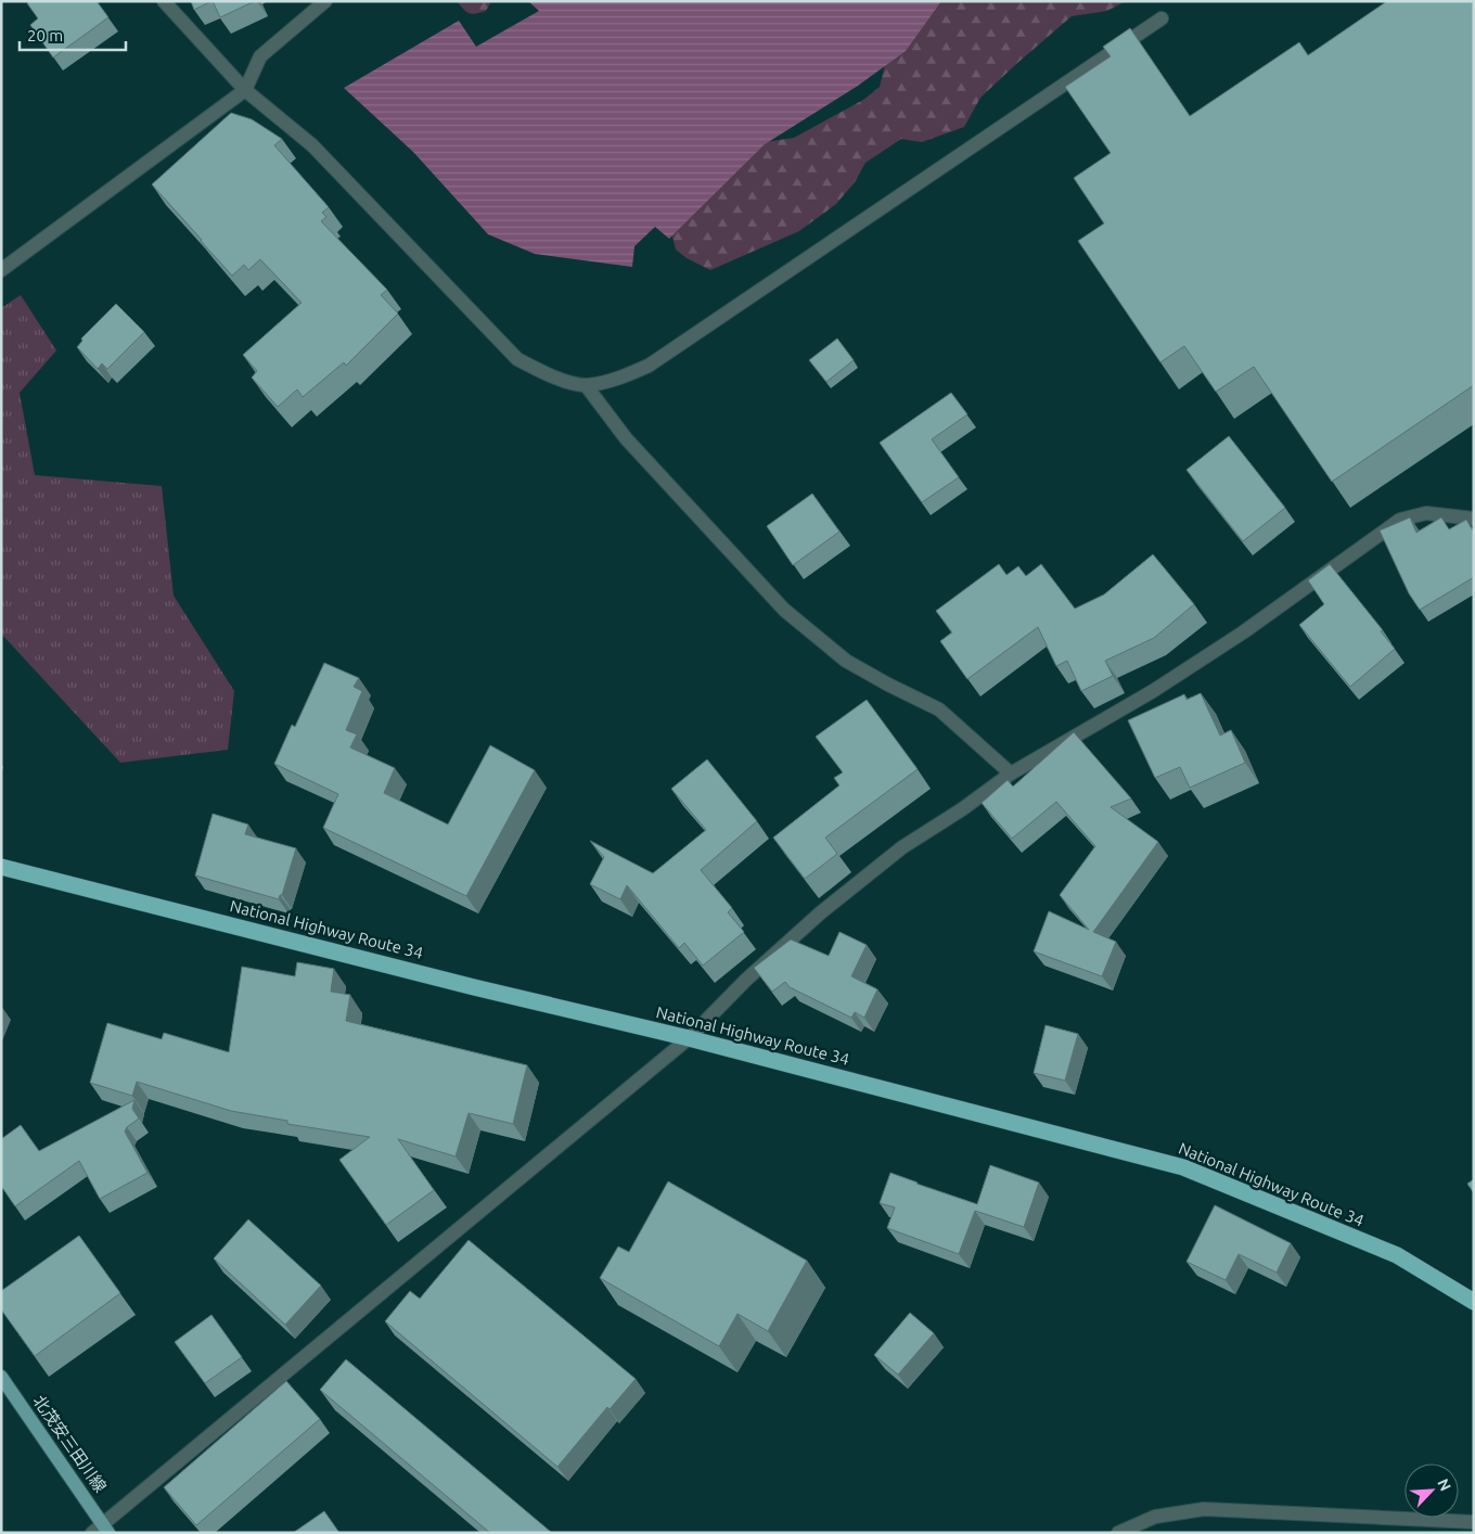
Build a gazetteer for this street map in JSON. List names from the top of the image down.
{
  "streets": {
    "highway": ["National Highway Route 34"],
    "main road": ["北茂安三田川線"]
  },
  "scale_bar": "20 m",
  "north": "top right"
}
